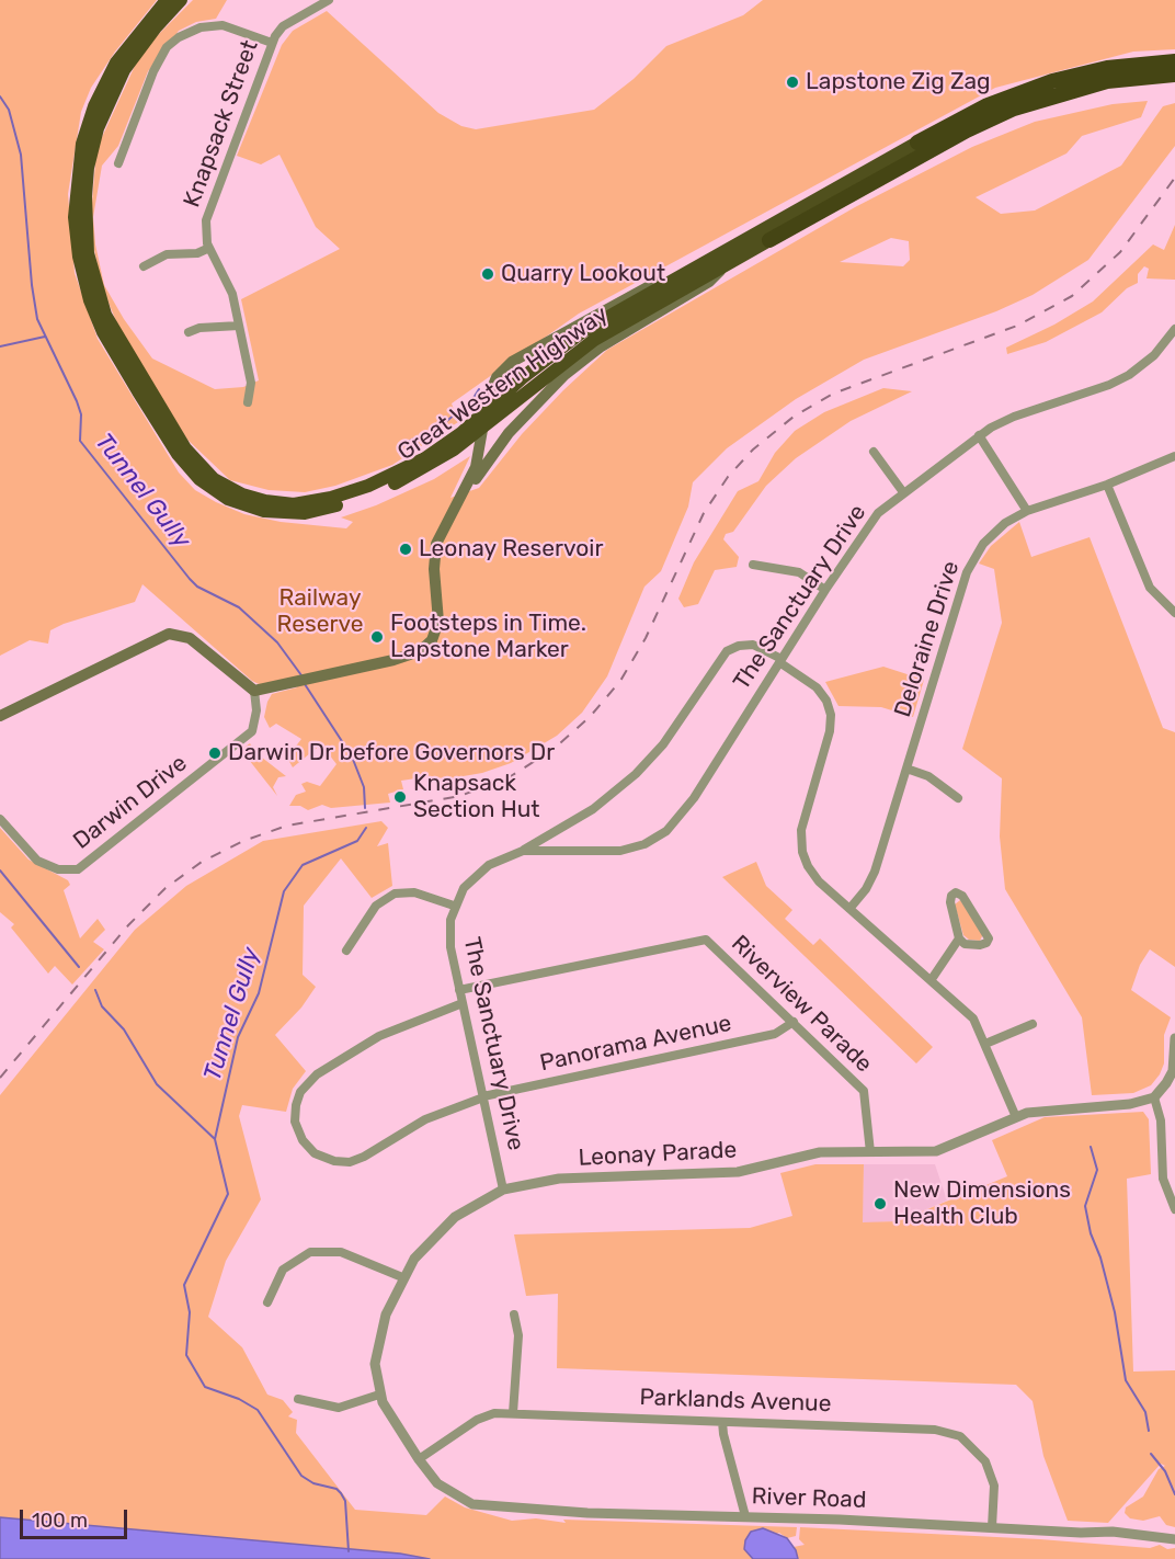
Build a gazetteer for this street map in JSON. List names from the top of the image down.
{
  "streets": {
    "highway": ["Great Western Highway"],
    "street": [
      "Knapsack Street",
      "The Sanctuary Drive",
      "Deloraine Drive",
      "Darwin Drive",
      "Riverview Parade",
      "Panorama Avenue",
      "Leonay Parade",
      "Parklands Avenue",
      "River Road"
    ]
  },
  "crossings": [
    ["The Sanctuary Drive", "Riverview Parade"],
    ["The Sanctuary Drive", "Panorama Avenue"],
    ["The Sanctuary Drive", "Leonay Parade"],
    ["Riverview Parade", "Panorama Avenue"],
    ["Riverview Parade", "Leonay Parade"],
    ["Leonay Parade", "Parklands Avenue"],
    ["Leonay Parade", "River Road"],
    ["Parklands Avenue", "River Road"]
  ],
  "water": ["Tunnel Gully"],
  "parks": ["Railway Reserve"],
  "places": [
    "Lapstone Zig Zag",
    "Quarry Lookout",
    "Leonay Reservoir",
    "Footsteps in Time. Lapstone Marker",
    "Darwin Dr before Governors Dr",
    "Knapsack Section Hut",
    "New Dimensions Health Club"
  ],
  "scale_bar": "100 m"
}
